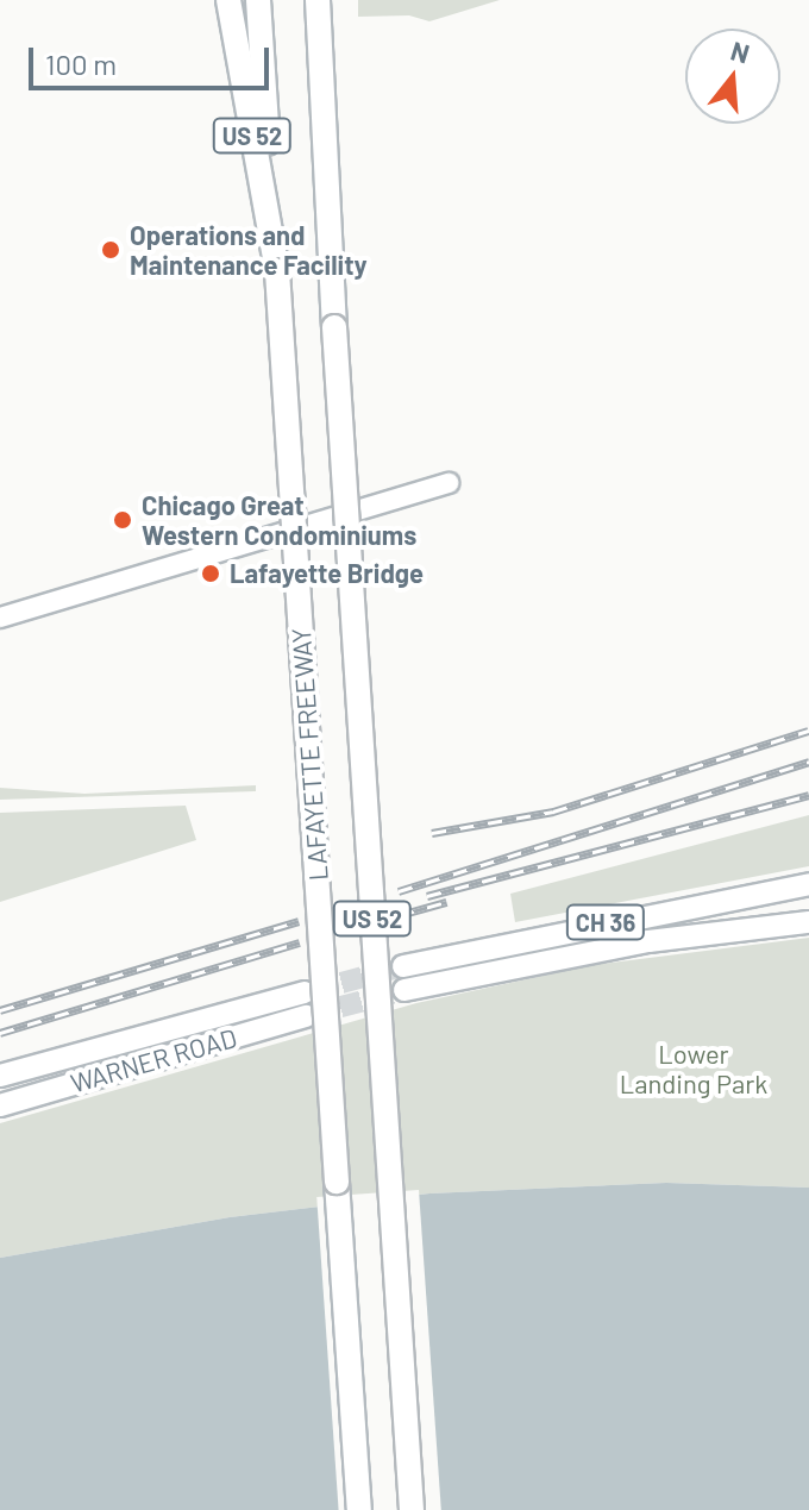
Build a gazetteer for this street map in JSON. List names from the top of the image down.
{
  "streets": {
    "highway": [
      "US 52",
      "LAFAYETTE FREEWAY",
      "CH 36",
      "WARNER ROAD"
    ]
  },
  "crossings": [
    ["US 52", "LAFAYETTE FREEWAY"]
  ],
  "parks": ["Lower Landing Park"],
  "places": ["Operations and Maintenance Facility", "Chicago Great Western Condominiums", "Lafayette Bridge"],
  "scale_bar": "100 m",
  "north": "top"
}
